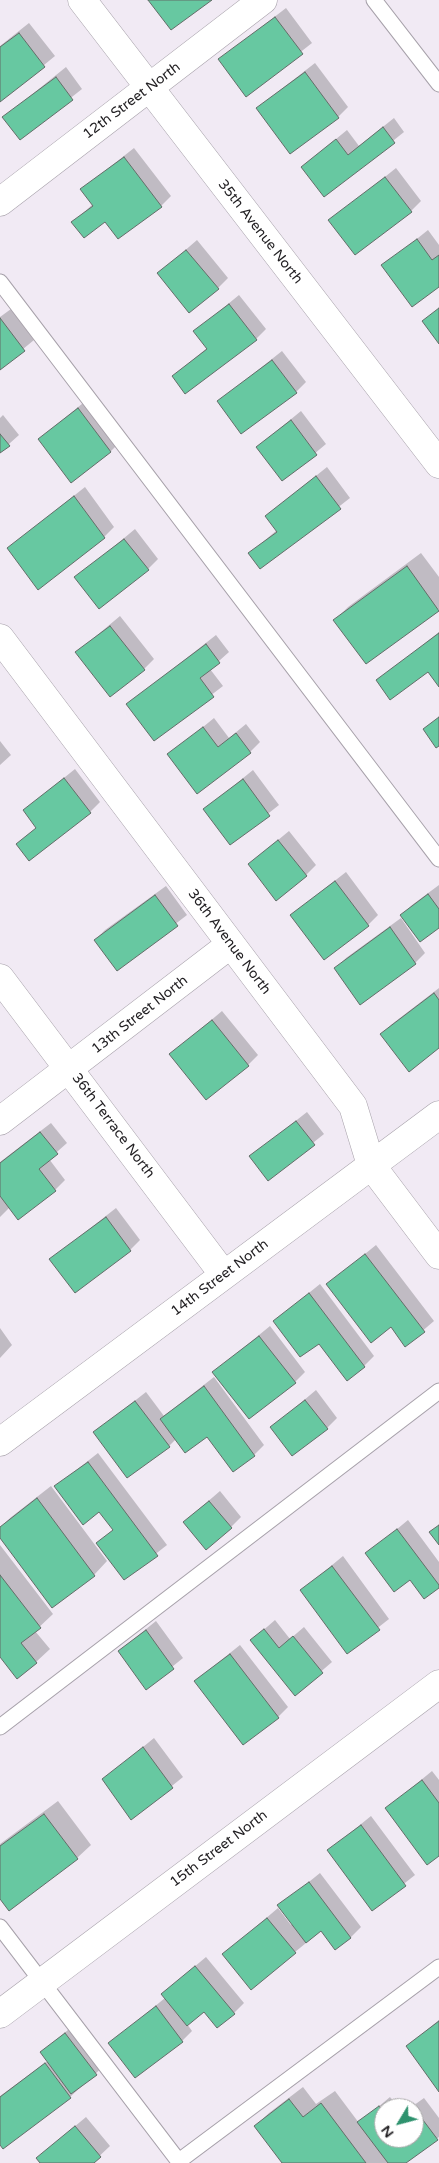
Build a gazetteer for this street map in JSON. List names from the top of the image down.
{
  "streets": {
    "street": [
      "12th Street North",
      "35th Avenue North",
      "36th Avenue North",
      "13th Street North",
      "36th Terrace North",
      "14th Street North",
      "15th Street North"
    ]
  },
  "crossings": [
    ["12th Street North", "35th Avenue North"],
    ["36th Avenue North", "13th Street North"],
    ["36th Avenue North", "14th Street North"],
    ["13th Street North", "36th Terrace North"],
    ["36th Terrace North", "14th Street North"]
  ],
  "north": "bottom left"
}
